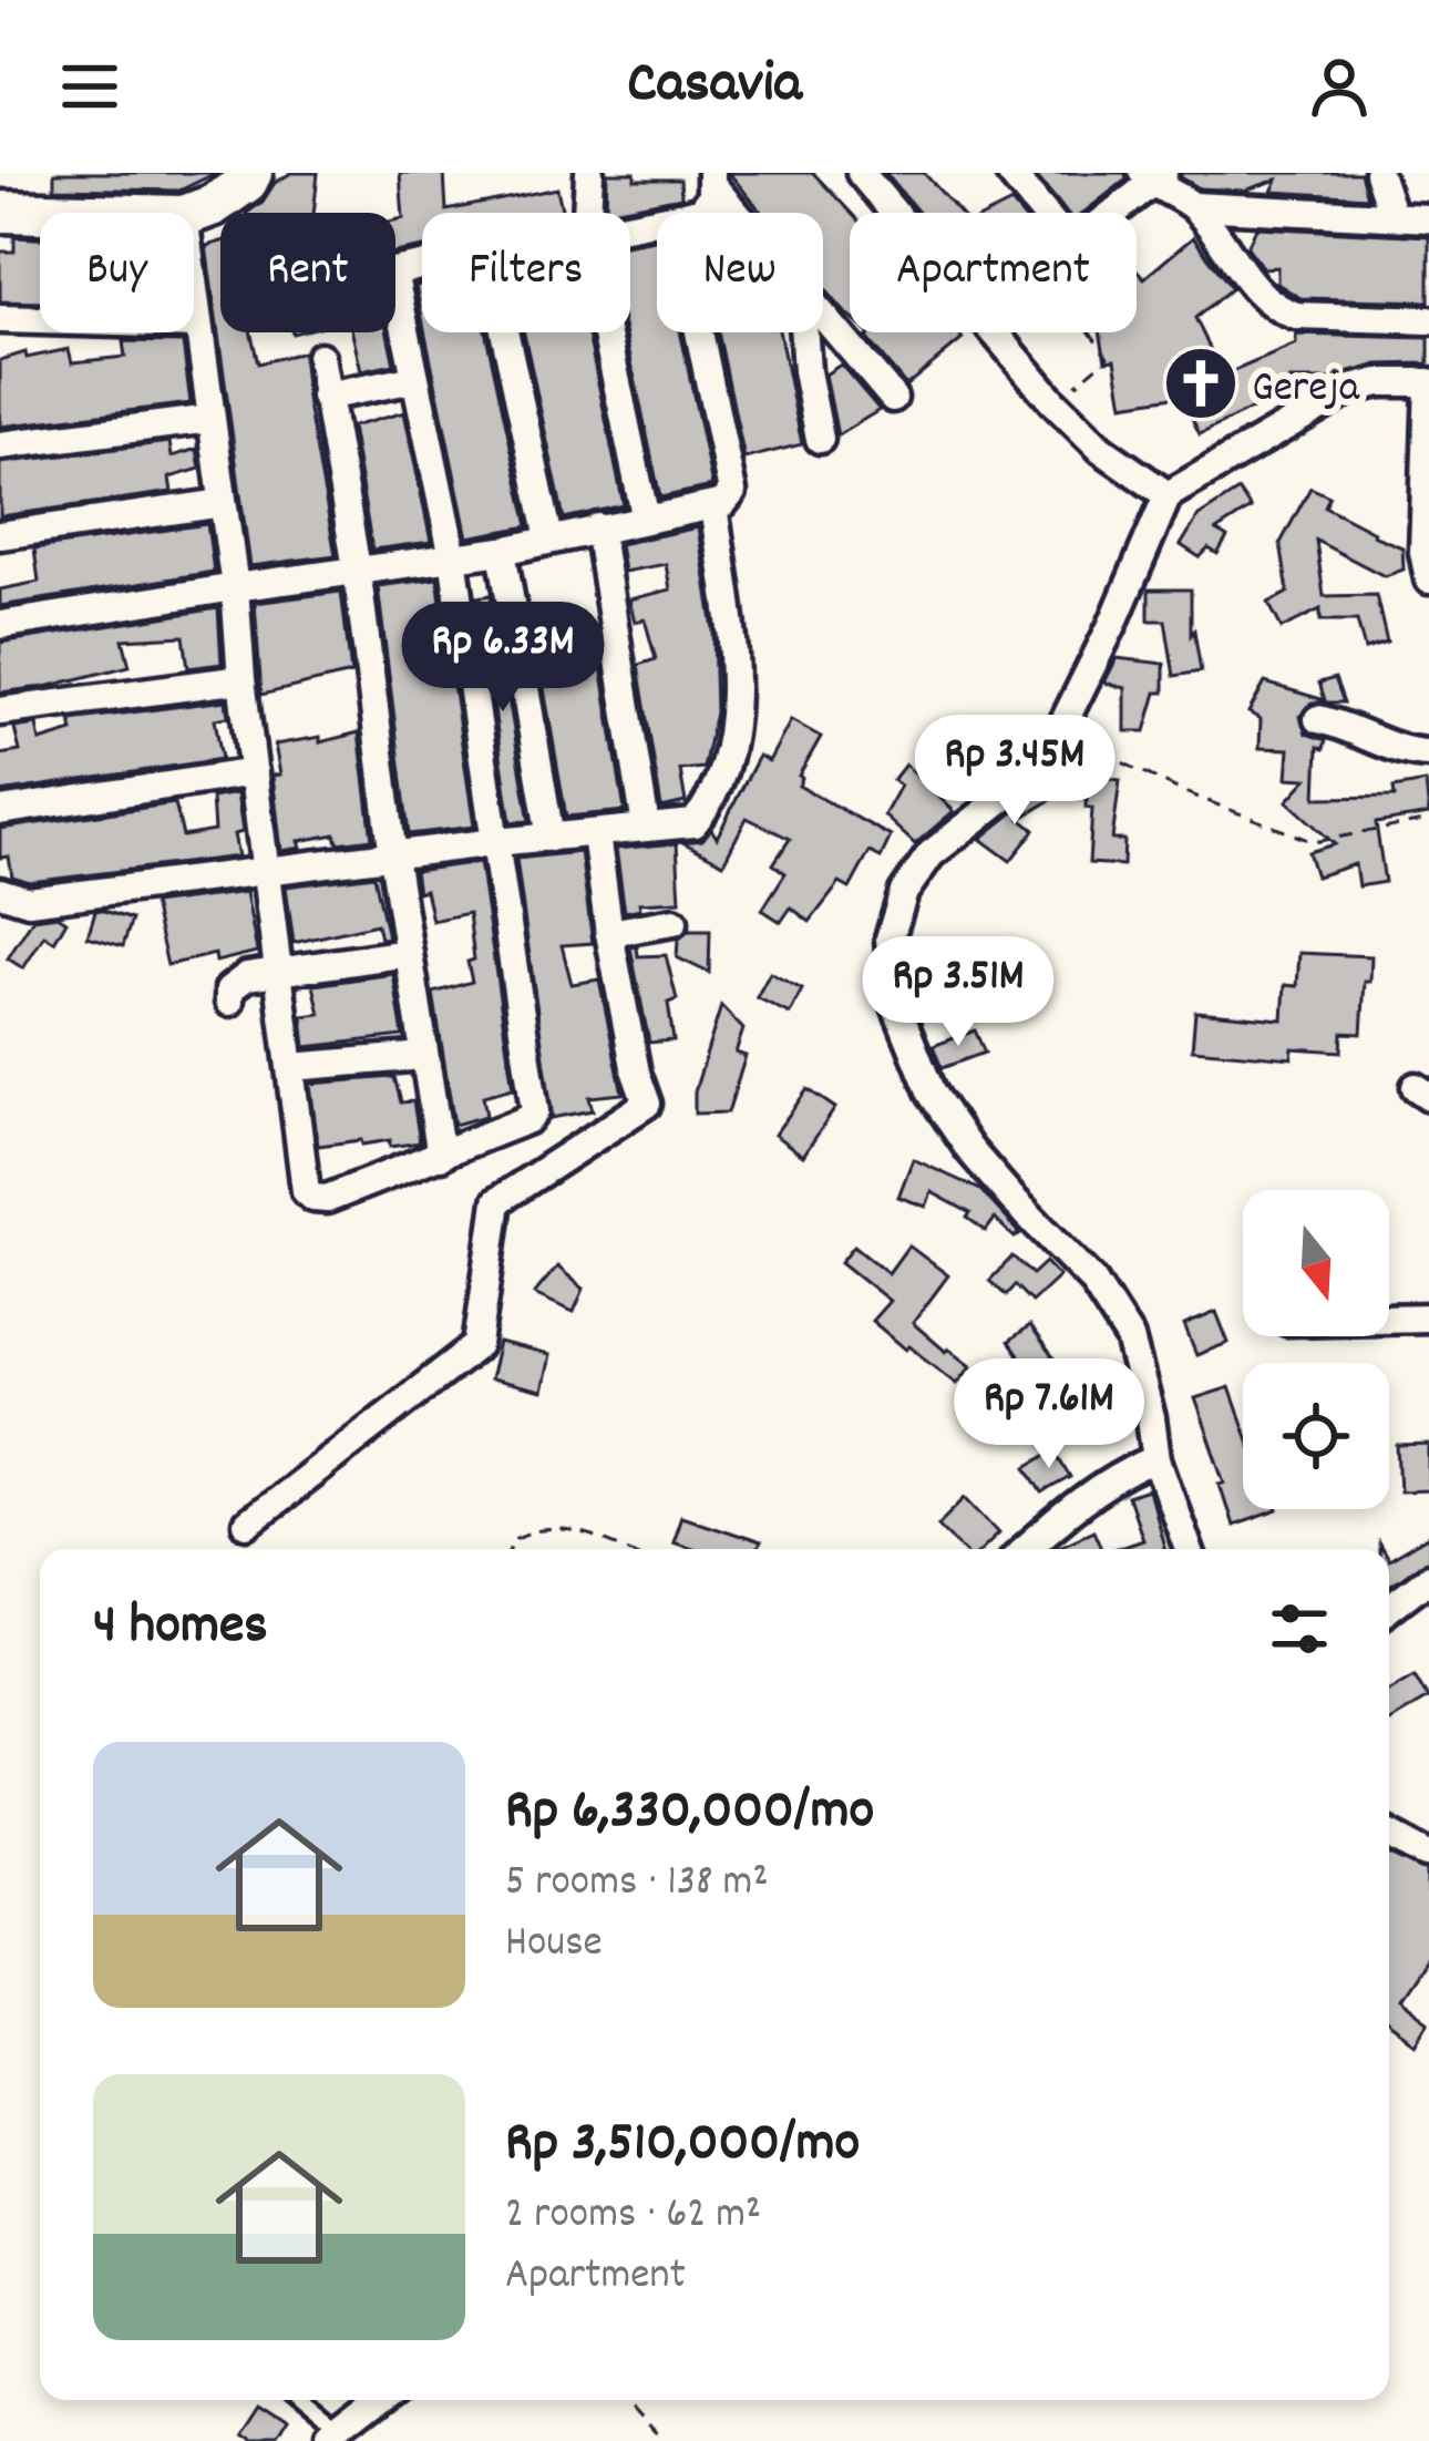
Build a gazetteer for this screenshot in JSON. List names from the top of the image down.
{
  "places": {
    "church": ["Gereja"]
  },
  "north": "bottom",
  "page": {
    "header": "Casavia",
    "chip": [
      "Buy",
      "Rent",
      "Filters",
      "New",
      "Apartment"
    ],
    "price": [
      "Rp 6.33M",
      "Rp 3.45M",
      "Rp 3.51M",
      "Rp 7.61M"
    ],
    "heading": "4 homes",
    "list": [
      {
        "name": "Rp 6,330,000/mo",
        "note": "5 rooms · 138 m² · House"
      },
      {
        "name": "Rp 3,510,000/mo",
        "note": "2 rooms · 62 m² · Apartment"
      }
    ]
  }
}
